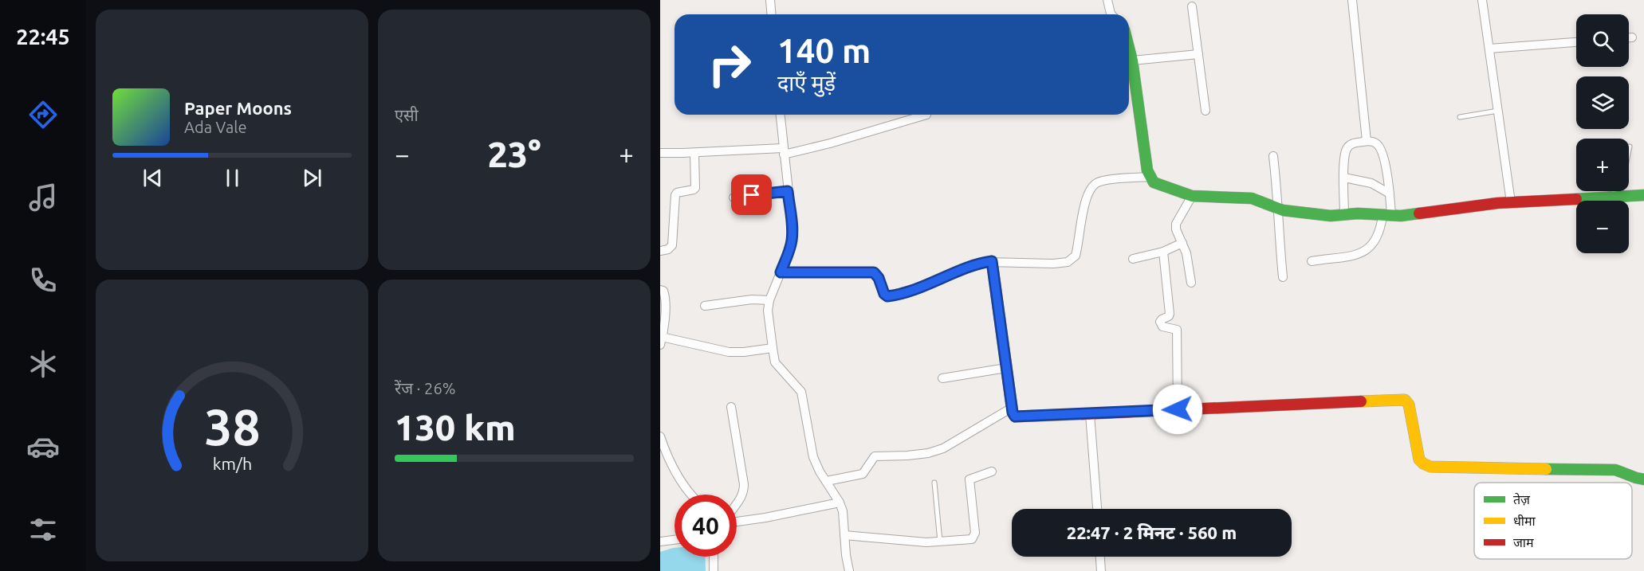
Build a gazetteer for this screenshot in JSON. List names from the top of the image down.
{
  "legend": ["तेज़", "धीमा", "जाम"],
  "page": {
    "tabs": "22:45",
    "tile": [
      "एसी",
      ["रेंज · 26%", "130 km"]
    ],
    "map_buttons": ["+", "−"],
    "turn": ["140 m", "दाएँ मुड़ें"],
    "song": ["Paper Moons", "Ada Vale"],
    "heat": ["−", "23°", "+"],
    "limit": "40",
    "trip": "22:47 · 2 मिनट · 560 m",
    "gauge": ["38", "km/h"]
  }
}
